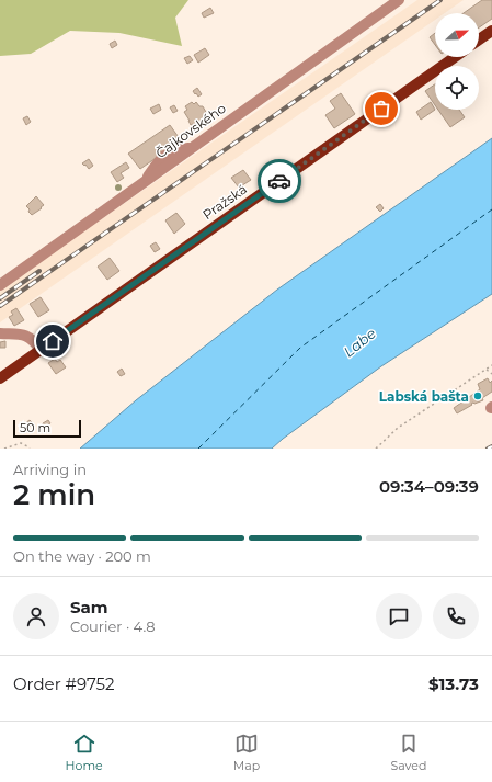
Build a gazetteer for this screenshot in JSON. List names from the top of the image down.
{
  "streets": {
    "main road": ["Pražská"],
    "street": ["Čajkovského"]
  },
  "water": ["Labe"],
  "places": ["Labská bašta"],
  "scale_bar": "50 m",
  "north": "right",
  "page": {
    "scale": "50 m",
    "heading": ["2 min", "Arriving in", "09:34–09:39"],
    "panel": [
      "Sam",
      "Courier · 4.8",
      "Order #9752",
      "$13.73"
    ],
    "bar": "On the way · 200 m",
    "tabs": ["Home", "Map", "Saved"]
  }
}
